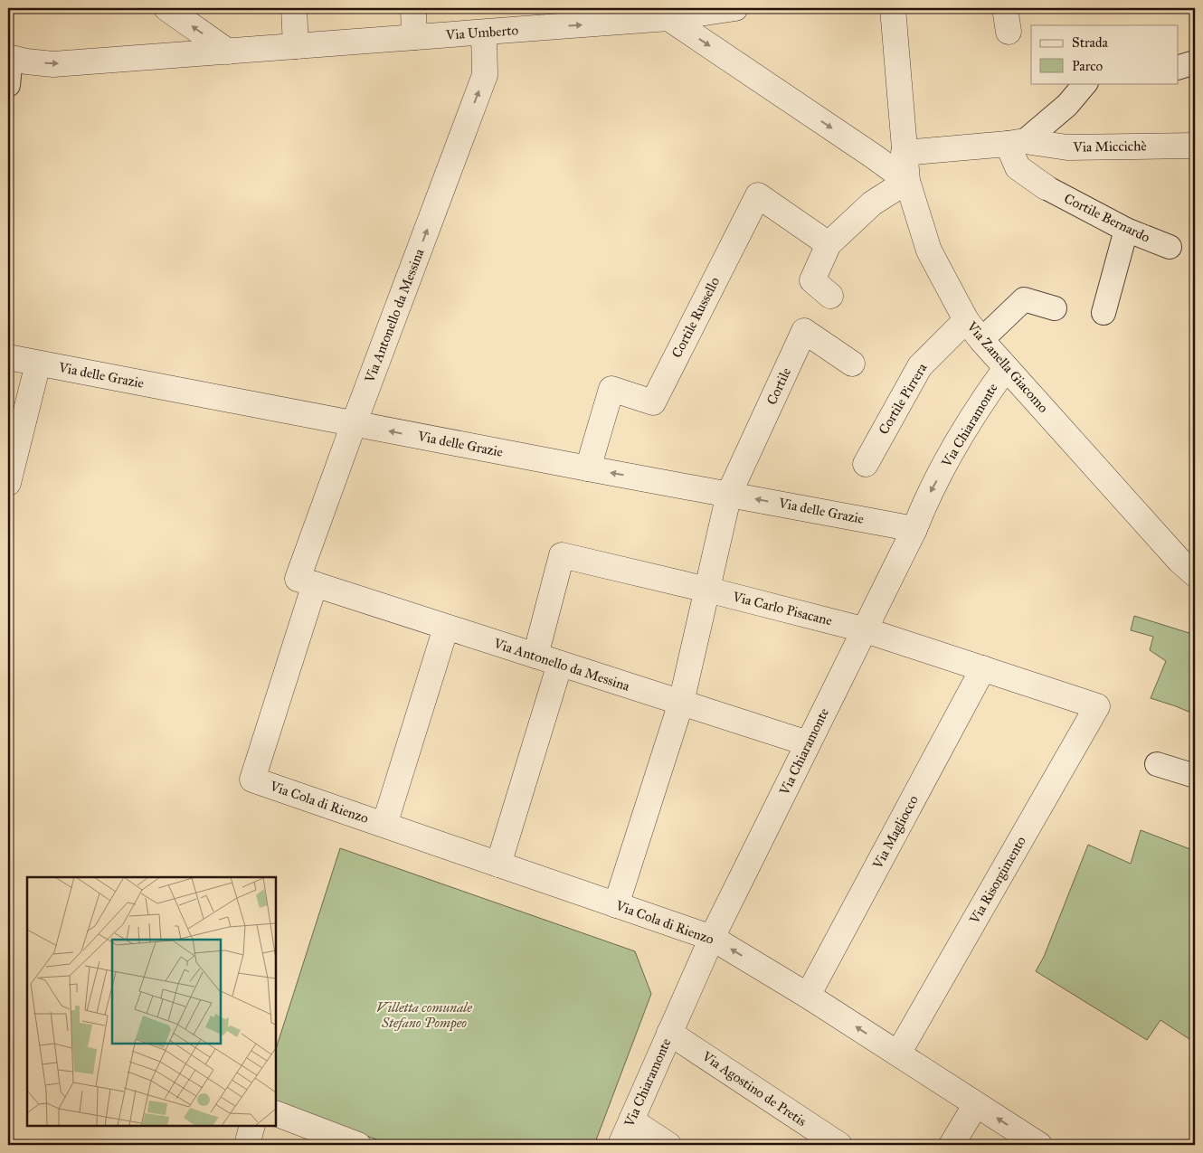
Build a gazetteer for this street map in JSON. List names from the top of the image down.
{
  "streets": {
    "street": [
      "Via Umberto",
      "Via Miccichè",
      "Cortile Bernardo",
      "Via Antonello da Messina",
      "Cortile Russello",
      "Via Zanella Giacomo",
      "Via delle Grazie",
      "Cortile",
      "Cortile Pirrera",
      "Via Chiaramonte",
      "Via Carlo Pisacane",
      "Via Cola di Rienzo",
      "Via Magliocco",
      "Via Risorgimento",
      "Via Agostino de Pretis"
    ]
  },
  "crossings": [
    ["Via Umberto", "Via Antonello da Messina"],
    ["Via Miccichè", "Via Zanella Giacomo"],
    ["Via Antonello da Messina", "Via delle Grazie"],
    ["Via Antonello da Messina", "Via Chiaramonte"],
    ["Via Antonello da Messina", "Via Carlo Pisacane"],
    ["Via Antonello da Messina", "Via Cola di Rienzo"],
    ["Cortile Russello", "Via delle Grazie"],
    ["Via Zanella Giacomo", "Cortile Pirrera"],
    ["Via Zanella Giacomo", "Via Chiaramonte"],
    ["Via delle Grazie", "Cortile"],
    ["Via delle Grazie", "Via Chiaramonte"],
    ["Via Chiaramonte", "Via Carlo Pisacane"],
    ["Via Chiaramonte", "Via Cola di Rienzo"],
    ["Via Chiaramonte", "Via Agostino de Pretis"],
    ["Via Carlo Pisacane", "Via Magliocco"],
    ["Via Carlo Pisacane", "Via Risorgimento"],
    ["Via Cola di Rienzo", "Via Magliocco"],
    ["Via Cola di Rienzo", "Via Risorgimento"]
  ],
  "one_way": ["Via Umberto", "Via Antonello da Messina", "Via delle Grazie"],
  "parks": ["Villetta comunale Stefano Pompeo"],
  "legend": ["Strada", "Parco"]
}
